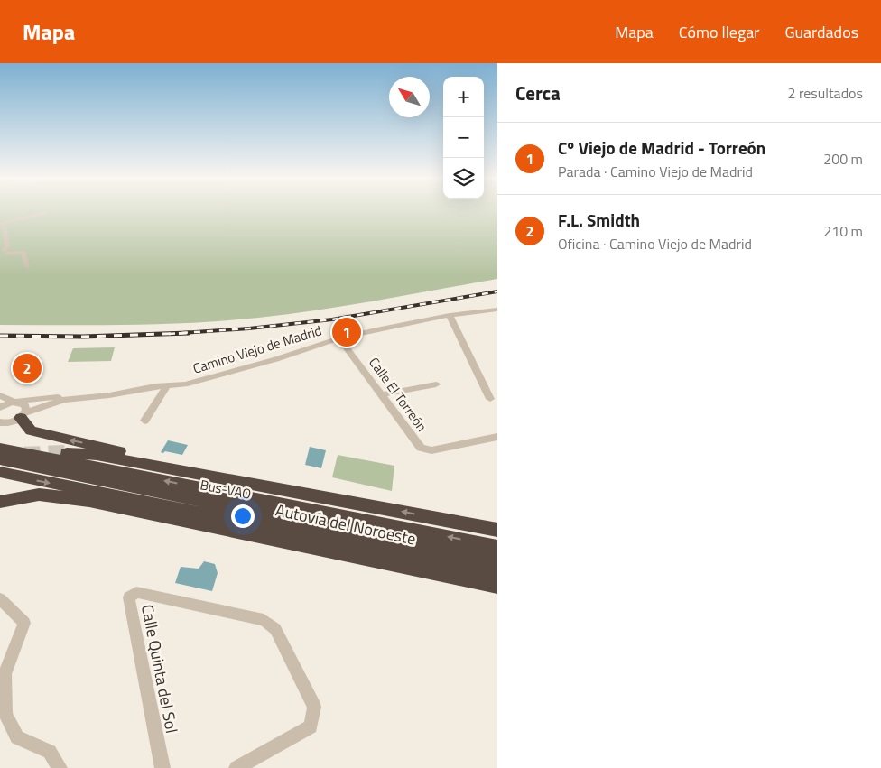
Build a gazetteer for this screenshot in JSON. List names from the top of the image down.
{
  "streets": {
    "highway": ["Bus-VAO", "Autovía del Noroeste"],
    "street": ["Camino Viejo de Madrid", "Calle El Torreón", "Calle Quinta del Sol"]
  },
  "crossings": [
    ["Camino Viejo de Madrid", "Calle El Torreón"]
  ],
  "north": "top left",
  "page": {
    "header": "Mapa",
    "nav": ["Mapa", "Cómo llegar", "Guardados"],
    "heading": ["Cerca", "2 resultados"],
    "map_buttons": ["+", "−"],
    "list": [
      {
        "mark": "1",
        "name": "Cº Viejo de Madrid - Torreón",
        "note": "Parada · Camino Viejo de Madrid",
        "value": "200 m"
      },
      {
        "mark": "2",
        "name": "F.L. Smidth",
        "note": "Oficina · Camino Viejo de Madrid",
        "value": "210 m"
      }
    ],
    "pins": ["1", "2"]
  }
}
